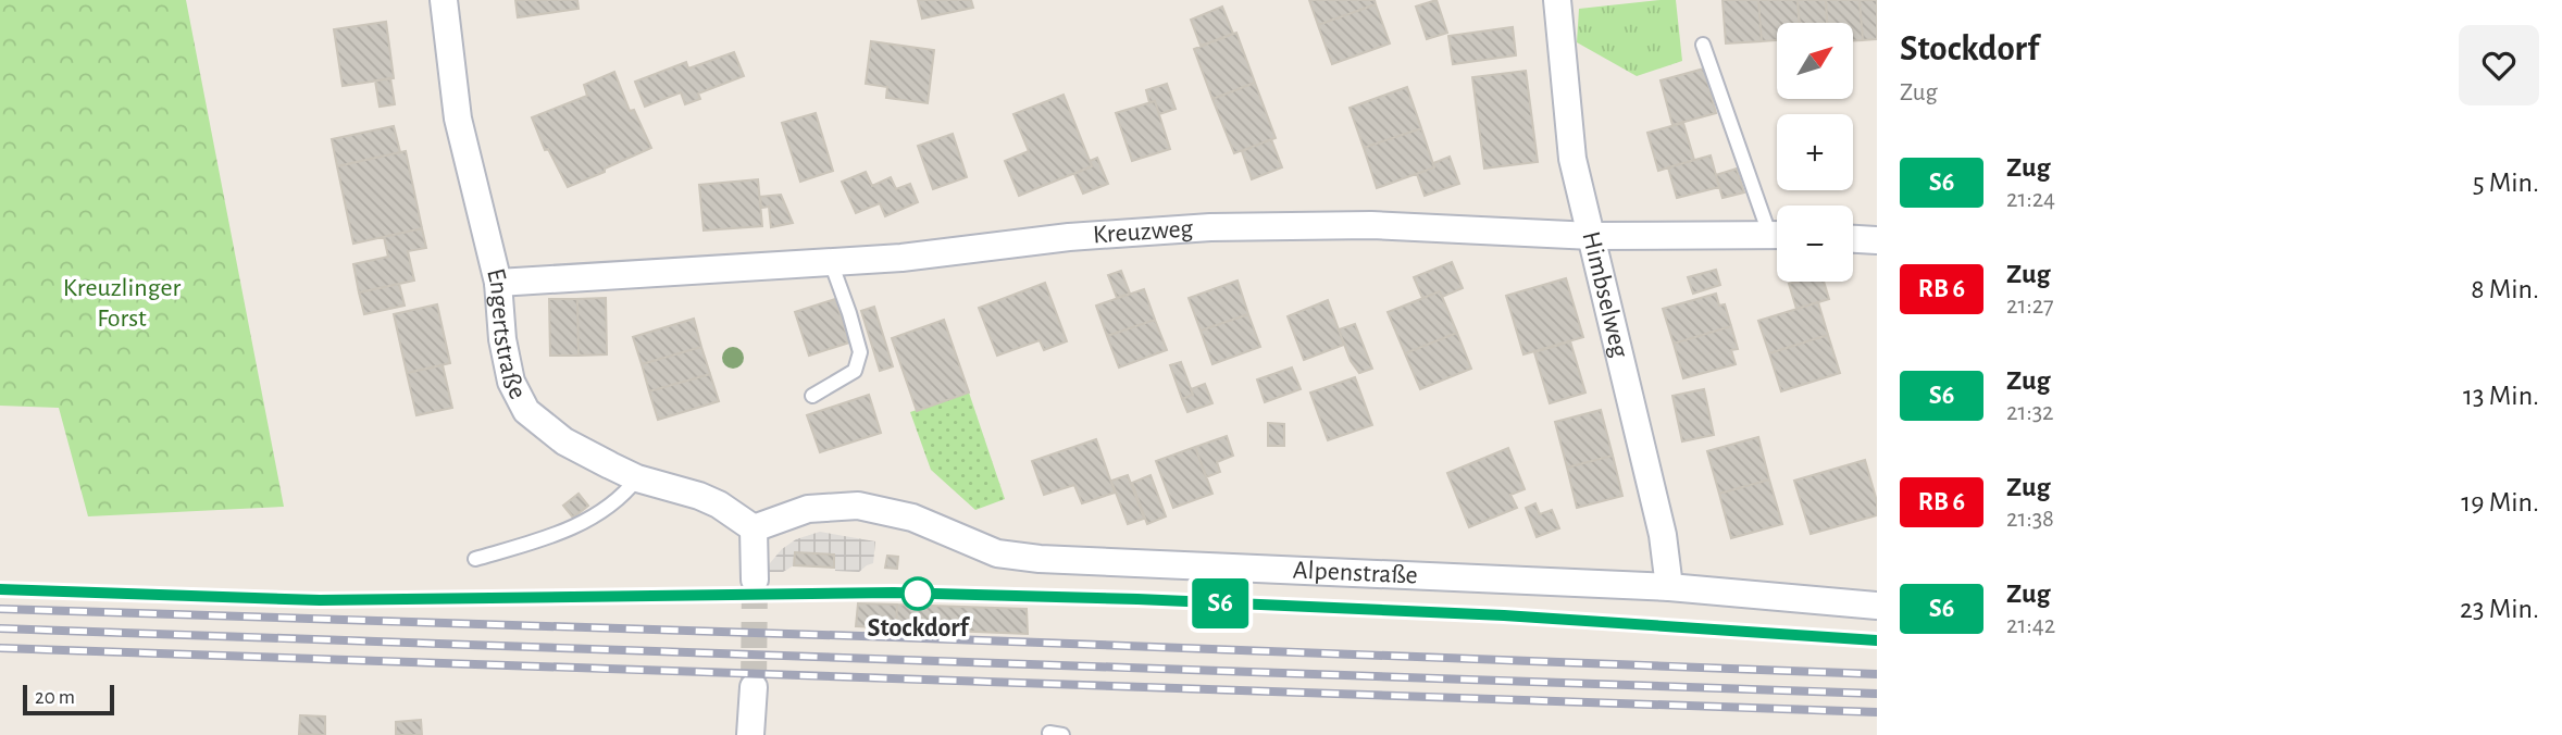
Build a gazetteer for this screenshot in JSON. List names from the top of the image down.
{
  "streets": {
    "street": [
      "Kreuzweg",
      "Himbselweg",
      "Engertstraße",
      "Alpenstraße"
    ]
  },
  "crossings": [
    ["Kreuzweg", "Himbselweg"],
    ["Kreuzweg", "Engertstraße"],
    ["Himbselweg", "Alpenstraße"],
    ["Engertstraße", "Alpenstraße"]
  ],
  "parks": ["Kreuzlinger Forst"],
  "places": ["Stockdorf"],
  "scale_bar": "20 m",
  "north": "top right",
  "page": {
    "on_map": "S6",
    "heading": ["Stockdorf", "Zug"],
    "map_buttons": ["+", "−"],
    "list": [
      {
        "mark": "S6",
        "name": "Zug",
        "note": "21:24",
        "value": "5 Min."
      },
      {
        "mark": "RB 6",
        "name": "Zug",
        "note": "21:27",
        "value": "8 Min."
      },
      {
        "mark": "S6",
        "name": "Zug",
        "note": "21:32",
        "value": "13 Min."
      },
      {
        "mark": "RB 6",
        "name": "Zug",
        "note": "21:38",
        "value": "19 Min."
      },
      {
        "mark": "S6",
        "name": "Zug",
        "note": "21:42",
        "value": "23 Min."
      }
    ],
    "scale": "20 m"
  }
}
